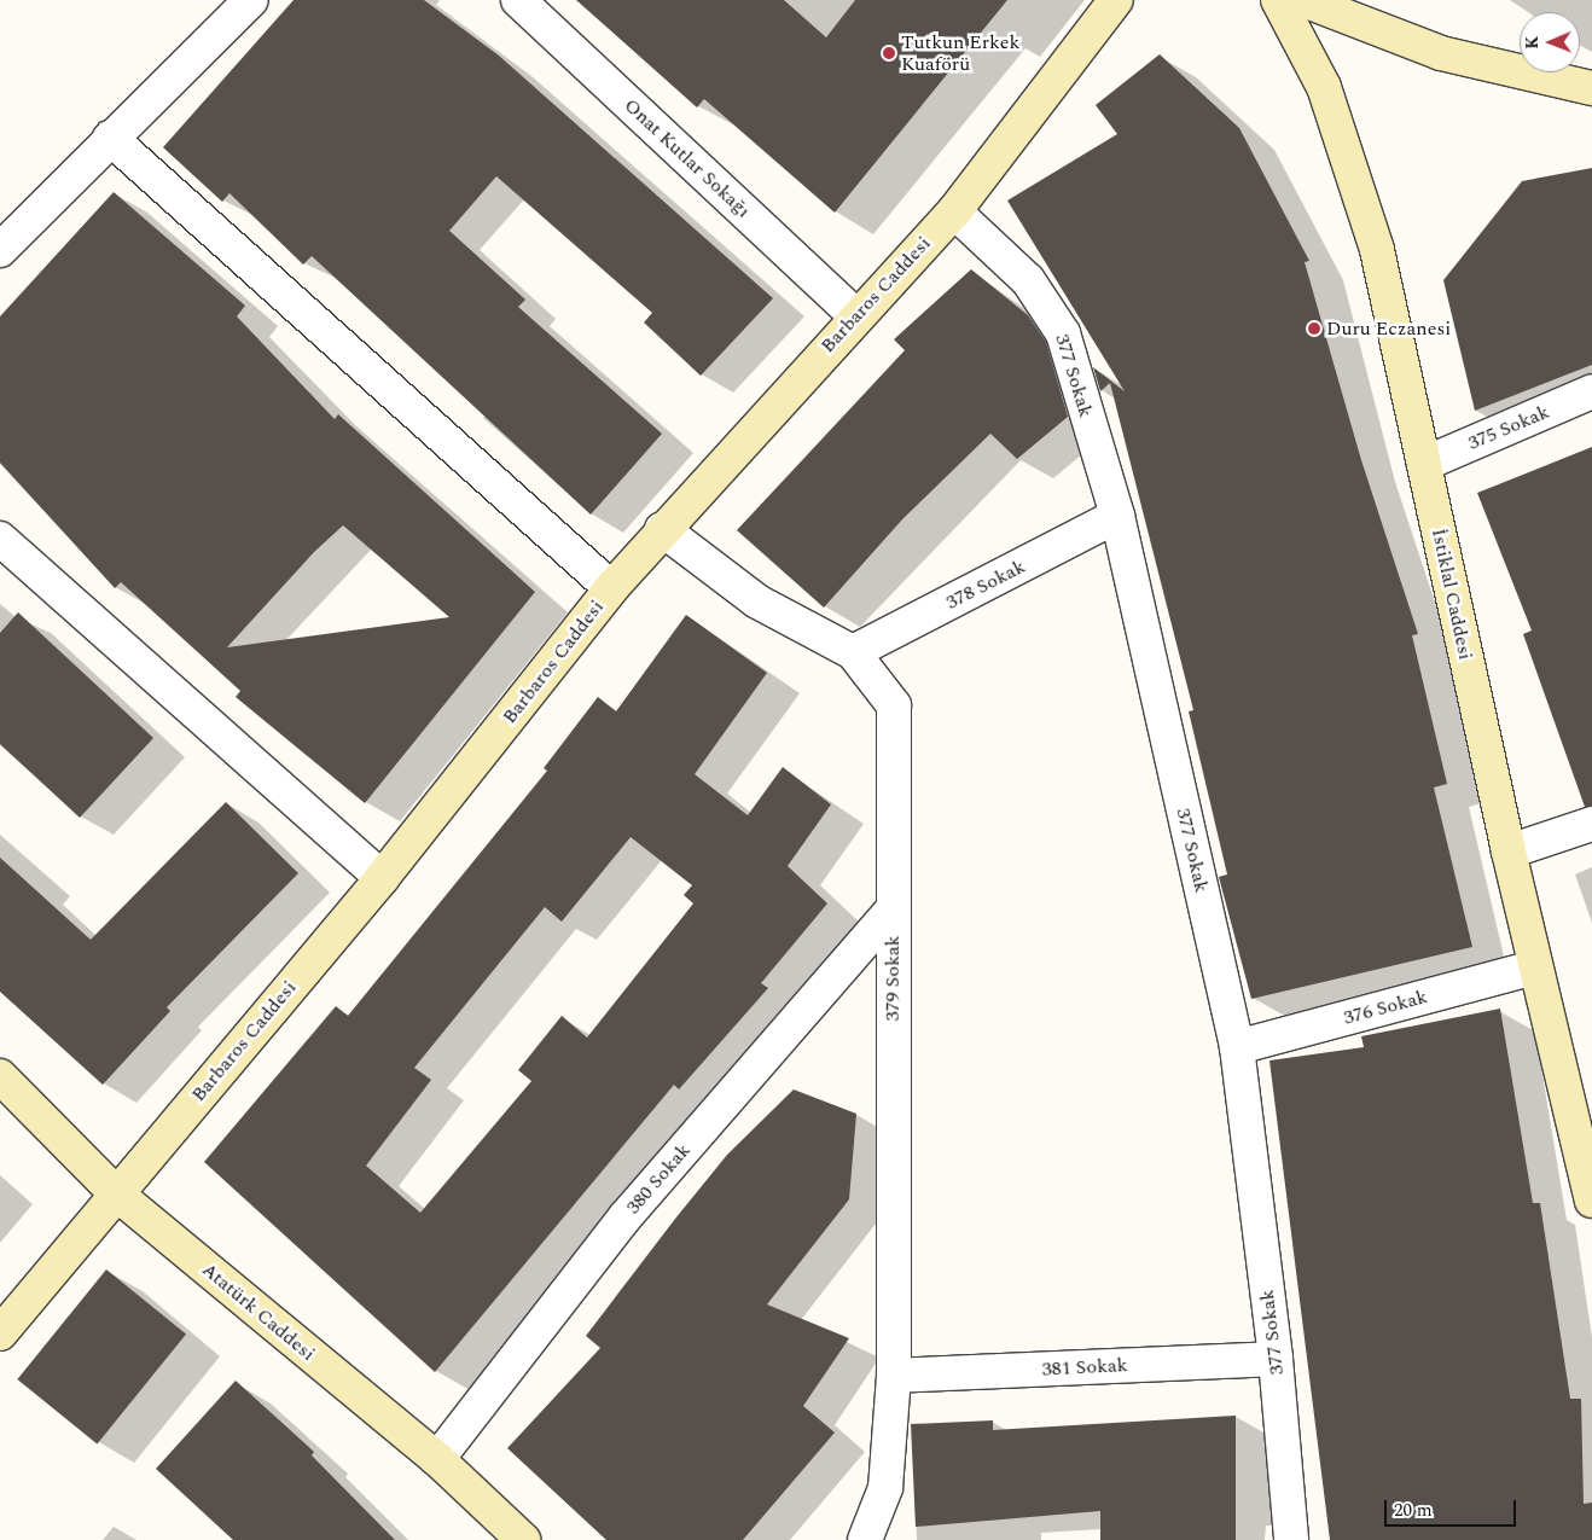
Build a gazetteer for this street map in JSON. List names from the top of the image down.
{
  "streets": {
    "street": [
      "Onat Kutlar Sokağı",
      "Barbaros Caddesi",
      "377 Sokak",
      "375 Sokak",
      "378 Sokak",
      "İstiklal Caddesi",
      "379 Sokak",
      "376 Sokak",
      "380 Sokak",
      "Atatürk Caddesi",
      "381 Sokak"
    ]
  },
  "crossings": [
    ["Onat Kutlar Sokağı", "Barbaros Caddesi"],
    ["Barbaros Caddesi", "377 Sokak"],
    ["Barbaros Caddesi", "379 Sokak"],
    ["Barbaros Caddesi", "Atatürk Caddesi"],
    ["377 Sokak", "378 Sokak"],
    ["377 Sokak", "376 Sokak"],
    ["377 Sokak", "381 Sokak"],
    ["375 Sokak", "İstiklal Caddesi"],
    ["378 Sokak", "379 Sokak"],
    ["İstiklal Caddesi", "376 Sokak"],
    ["379 Sokak", "380 Sokak"],
    ["379 Sokak", "381 Sokak"],
    ["380 Sokak", "Atatürk Caddesi"]
  ],
  "places": ["Tutkun Erkek Kuaförü", "Duru Eczanesi"],
  "scale_bar": "20 m",
  "north": "left"
}
